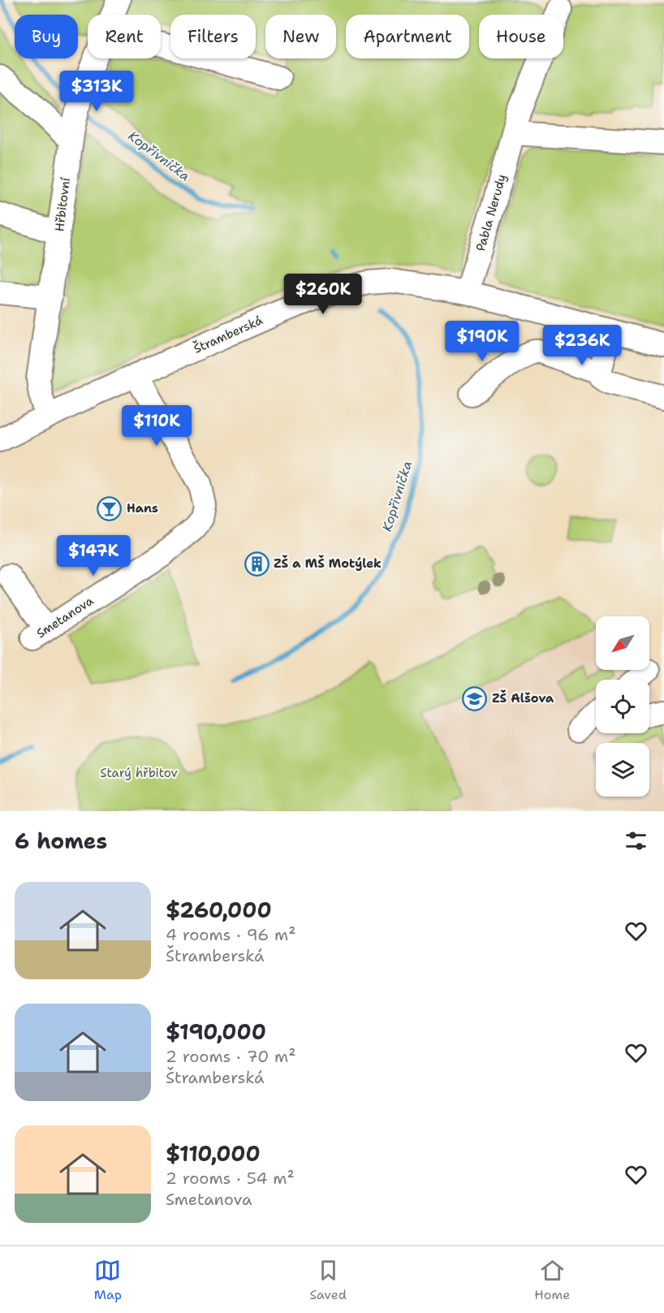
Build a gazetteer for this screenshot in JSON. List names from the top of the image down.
{
  "streets": {
    "street": [
      "Hřbitovní",
      "Pabla Nerudy",
      "Štramberská",
      "Smetanova"
    ]
  },
  "crossings": [
    ["Hřbitovní", "Štramberská"],
    ["Pabla Nerudy", "Štramberská"],
    ["Štramberská", "Smetanova"]
  ],
  "water": ["Kopřivnička"],
  "parks": ["Starý hřbitov"],
  "places": {
    "bar": ["Hans"],
    "building": ["ZŠ a MŠ Motýlek"],
    "school or university": ["ZŠ Alšova"]
  },
  "north": "bottom left",
  "page": {
    "chip": [
      "Buy",
      "Rent",
      "Filters",
      "New",
      "Apartment",
      "House"
    ],
    "price": [
      "$313K",
      "$260K",
      "$190K",
      "$236K",
      "$110K",
      "$147K"
    ],
    "heading": "6 homes",
    "list": [
      {
        "name": "$260,000",
        "note": "4 rooms · 96 m² · Štramberská"
      },
      {
        "name": "$190,000",
        "note": "2 rooms · 70 m² · Štramberská"
      },
      {
        "name": "$110,000",
        "note": "2 rooms · 54 m² · Smetanova"
      }
    ],
    "tabs": ["Map", "Saved", "Home"]
  }
}
